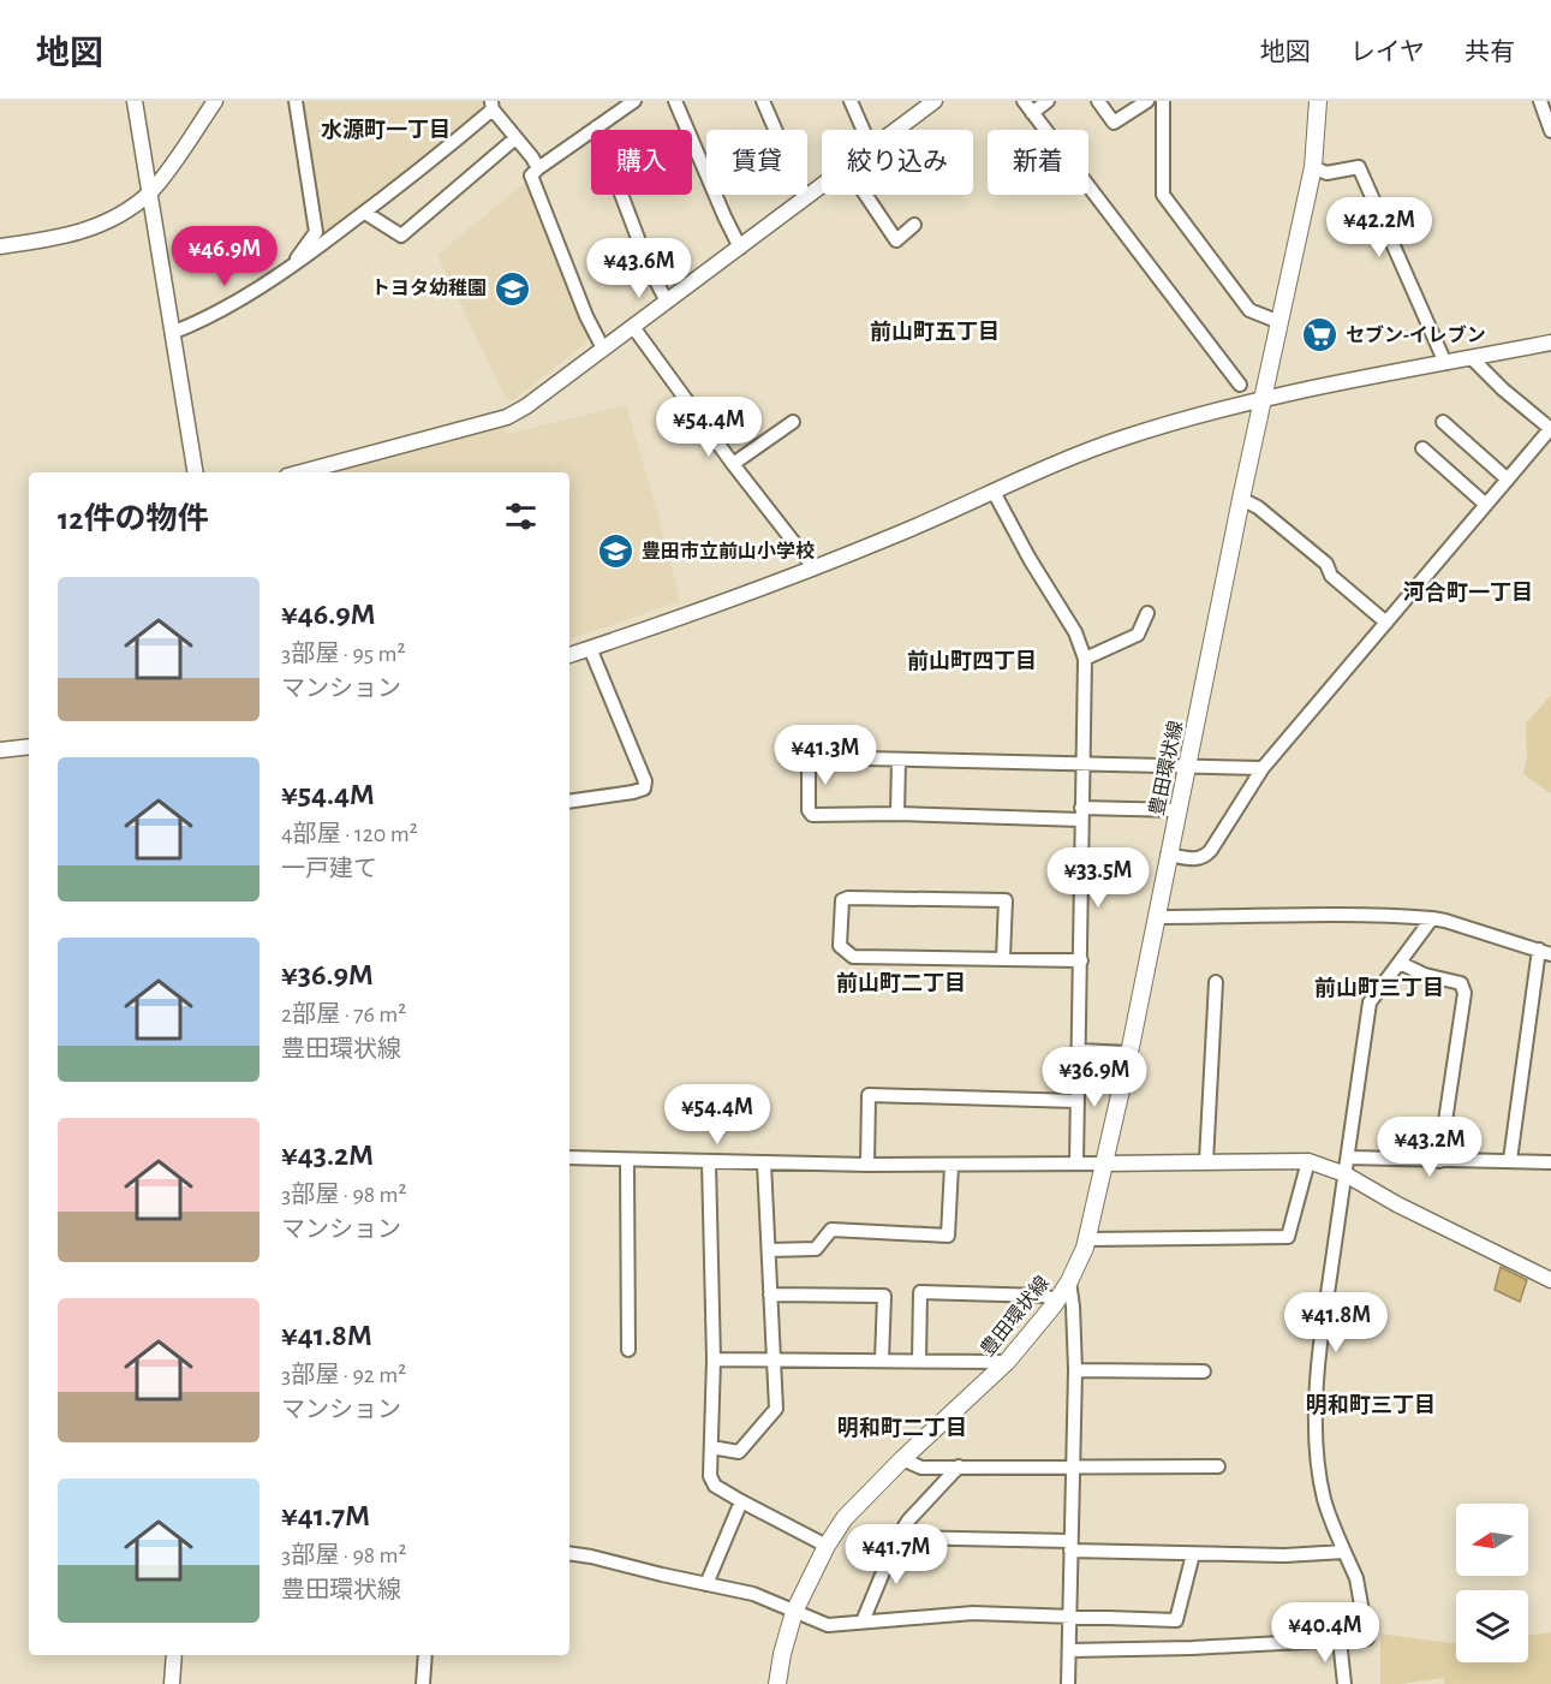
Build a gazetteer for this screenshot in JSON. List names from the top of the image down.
{
  "streets": {
    "main road": ["豊田環状線"]
  },
  "districts": [
    "水源町一丁目",
    "前山町五丁目",
    "河合町一丁目",
    "前山町四丁目",
    "前山町二丁目",
    "前山町三丁目",
    "明和町三丁目",
    "明和町二丁目"
  ],
  "places": {
    "school or university": ["トヨタ幼稚園", "豊田市立前山小学校"],
    "supermarket": ["セブン-イレブン"]
  },
  "north": "left",
  "page": {
    "header": "地図",
    "nav": ["地図", "レイヤ", "共有"],
    "chip": [
      "購入",
      "賃貸",
      "絞り込み",
      "新着"
    ],
    "price": [
      "¥42.2M",
      "¥46.9M",
      "¥43.6M",
      "¥54.4M",
      "¥41.3M",
      "¥33.5M",
      "¥36.9M",
      "¥54.4M",
      "¥43.2M",
      "¥41.8M",
      "¥41.7M",
      "¥40.4M"
    ],
    "heading": "12件の物件",
    "list": [
      {
        "name": "¥46.9M",
        "note": "3部屋 · 95 m² · マンション"
      },
      {
        "name": "¥54.4M",
        "note": "4部屋 · 120 m² · 一戸建て"
      },
      {
        "name": "¥36.9M",
        "note": "2部屋 · 76 m² · 豊田環状線"
      },
      {
        "name": "¥43.2M",
        "note": "3部屋 · 98 m² · マンション"
      },
      {
        "name": "¥41.8M",
        "note": "3部屋 · 92 m² · マンション"
      },
      {
        "name": "¥41.7M",
        "note": "3部屋 · 98 m² · 豊田環状線"
      }
    ]
  }
}
